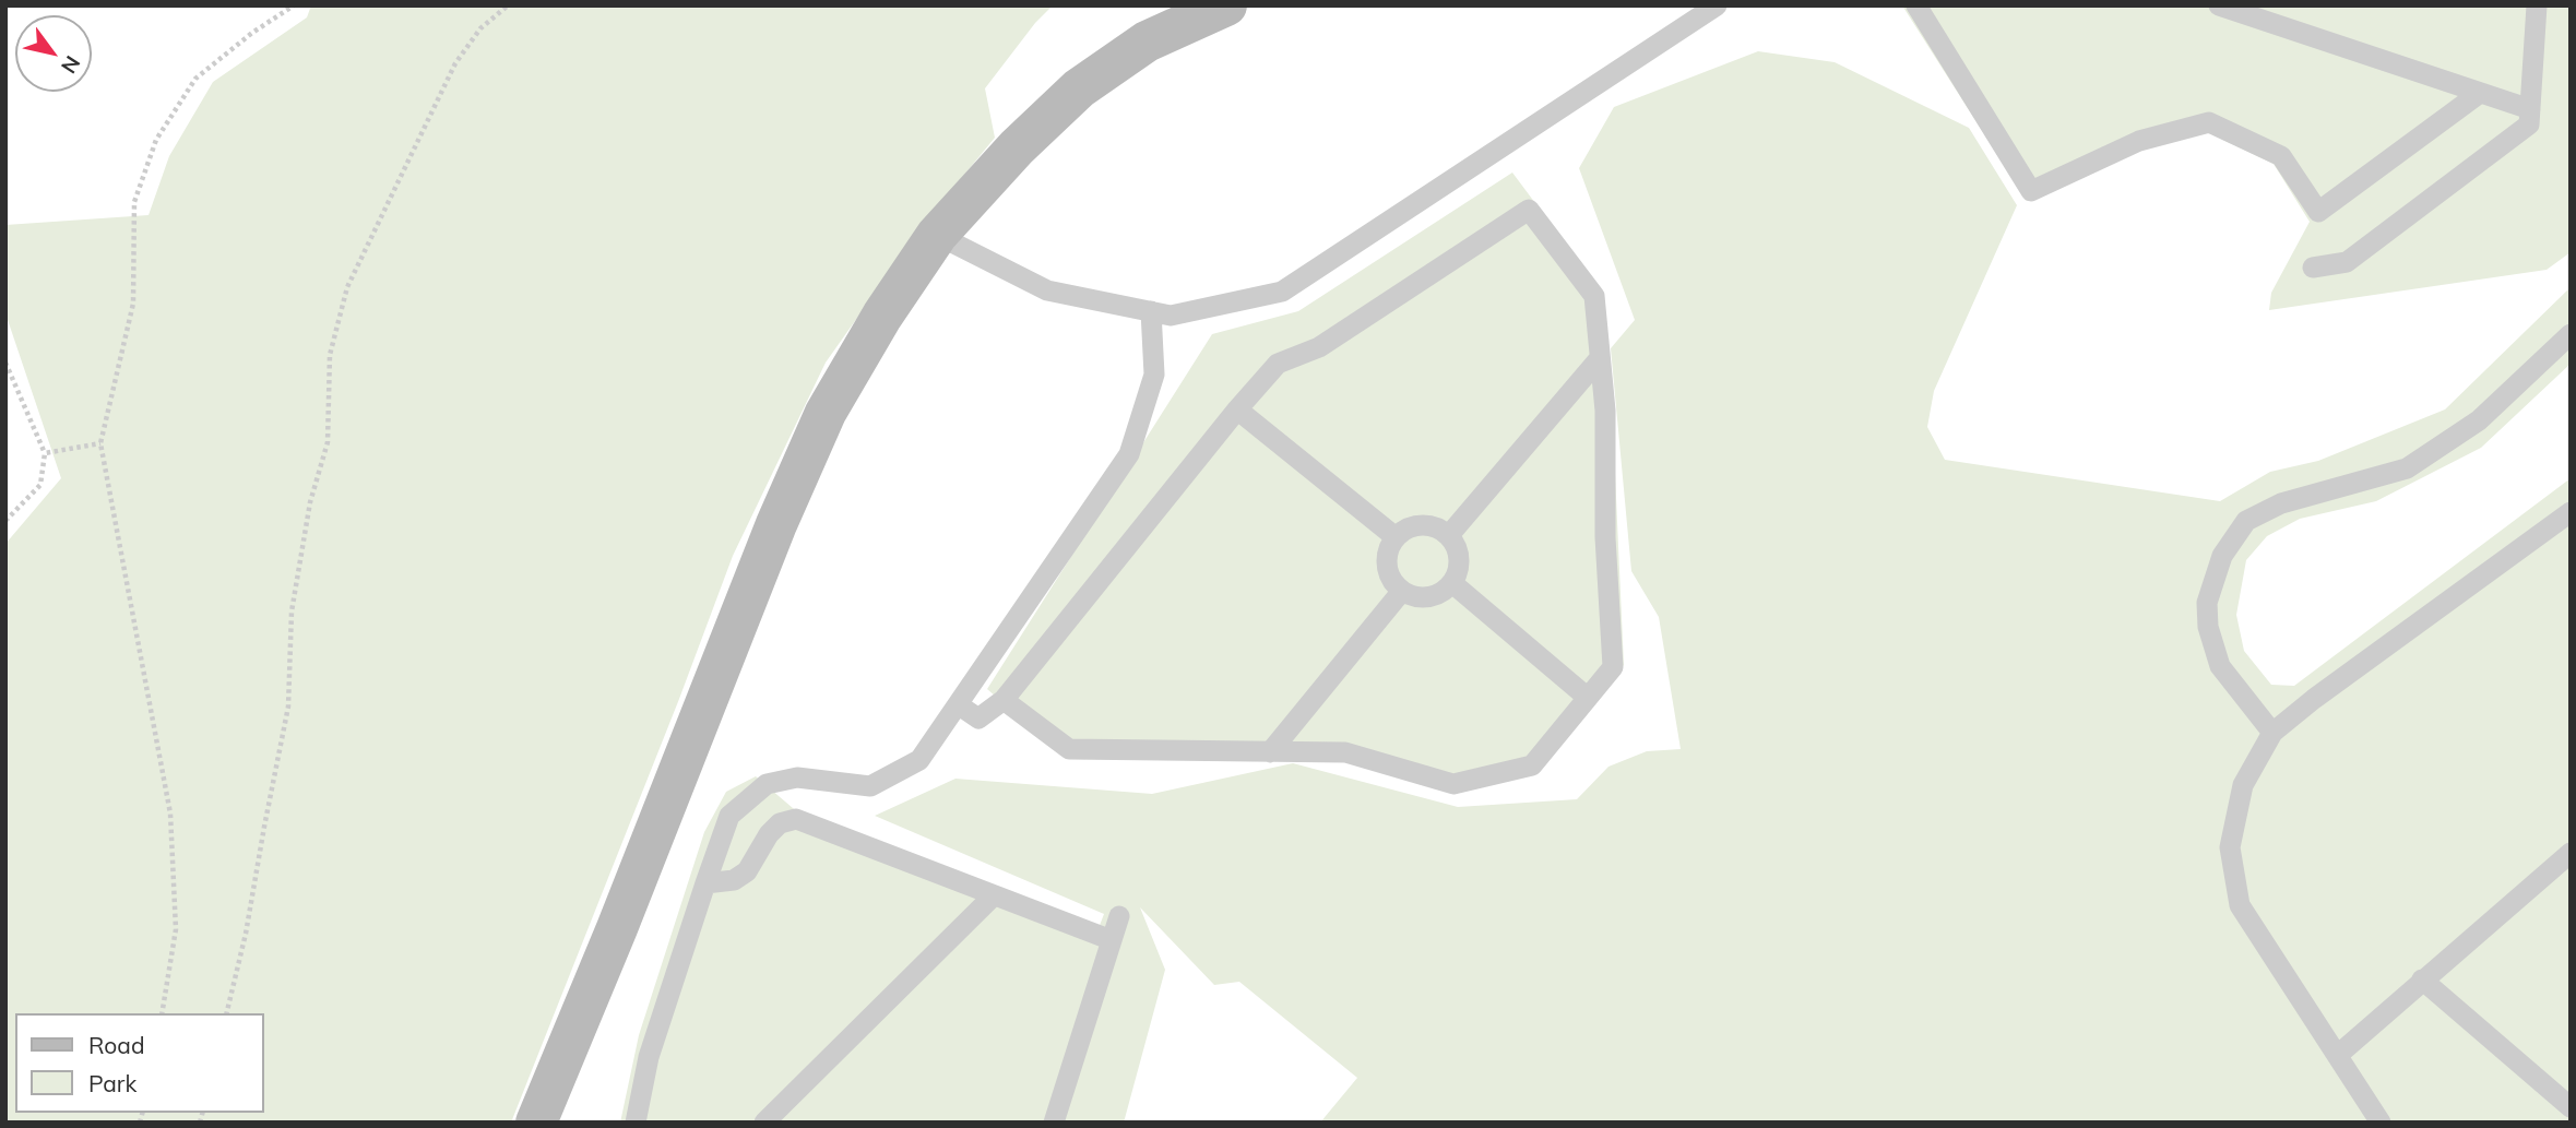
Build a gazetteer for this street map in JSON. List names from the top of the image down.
{
  "legend": ["Road", "Park"],
  "north": "bottom right"
}
